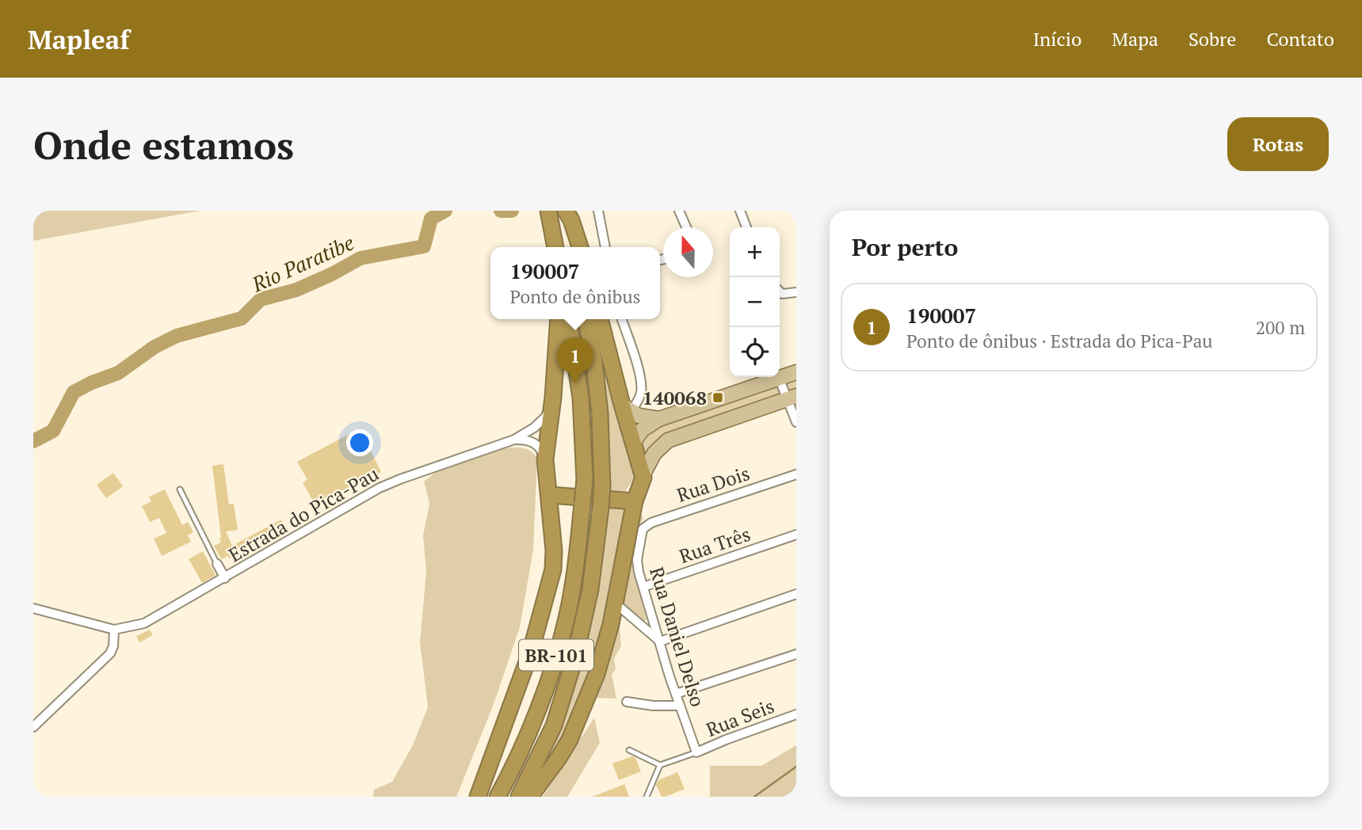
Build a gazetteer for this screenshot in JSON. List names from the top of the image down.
{
  "streets": {
    "highway": ["BR-101"],
    "street": [
      "Rua Dois",
      "Estrada do Pica-Pau",
      "Rua Três",
      "Rua Daniel Delso",
      "Rua Seis"
    ]
  },
  "crossings": [
    ["Rua Dois", "Rua Daniel Delso"],
    ["Rua Três", "Rua Daniel Delso"],
    ["Rua Daniel Delso", "Rua Seis"]
  ],
  "water": ["Rio Paratibe"],
  "places": {
    "transit": ["140068"]
  },
  "north": "top",
  "page": {
    "header": "Mapleaf",
    "nav": [
      "Início",
      "Mapa",
      "Sobre",
      "Contato"
    ],
    "buttons": "Rotas",
    "title": "Onde estamos",
    "heading": "Por perto",
    "map_buttons": ["+", "−"],
    "popup": ["190007", "Ponto de ônibus"],
    "list": [
      {
        "mark": "1",
        "name": "190007",
        "note": "Ponto de ônibus · Estrada do Pica-Pau",
        "value": "200 m"
      }
    ],
    "pins": "1"
  }
}
